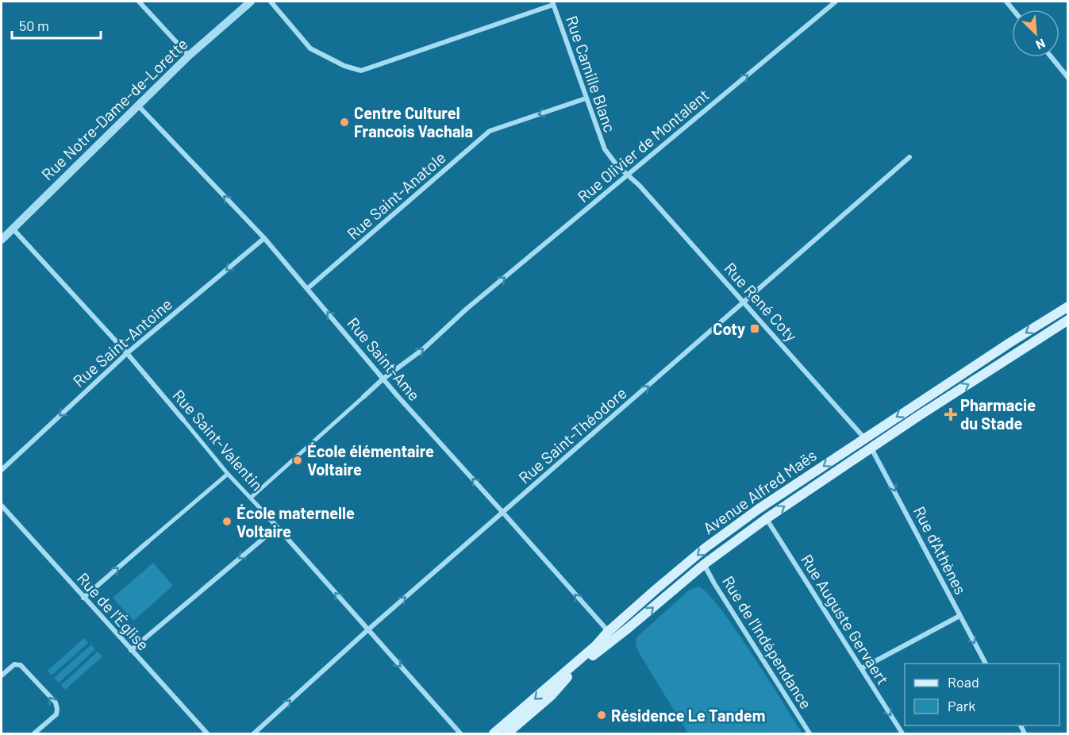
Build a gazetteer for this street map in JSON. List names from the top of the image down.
{
  "streets": {
    "main road": ["Avenue Alfred Maës"],
    "street": [
      "Rue Camille Blanc",
      "Rue Notre-Dame-de-Lorette",
      "Rue Olivier de Montalent",
      "Rue Saint-Anatole",
      "Rue René Coty",
      "Rue Saint-Antoine",
      "Rue Saint-Ame",
      "Rue Saint-Théodore",
      "Rue Saint-Valentin",
      "Rue d'Athènes",
      "Rue de l'Église",
      "Rue Auguste Gervaert",
      "Rue de l'Indépendance"
    ]
  },
  "crossings": [
    ["Rue Camille Blanc", "Rue Olivier de Montalent"],
    ["Rue Camille Blanc", "Rue Saint-Anatole"],
    ["Rue Camille Blanc", "Rue René Coty"],
    ["Rue Notre-Dame-de-Lorette", "Rue Saint-Ame"],
    ["Rue Notre-Dame-de-Lorette", "Rue Saint-Valentin"],
    ["Rue Olivier de Montalent", "Rue René Coty"],
    ["Rue Olivier de Montalent", "Rue Saint-Ame"],
    ["Rue Saint-Anatole", "Rue Saint-Ame"],
    ["Rue René Coty", "Rue Saint-Théodore"],
    ["Rue René Coty", "Avenue Alfred Maës"],
    ["Rue René Coty", "Rue d'Athènes"],
    ["Rue Saint-Antoine", "Rue Saint-Ame"],
    ["Rue Saint-Antoine", "Rue Saint-Valentin"],
    ["Rue Saint-Ame", "Rue Saint-Théodore"],
    ["Rue Saint-Ame", "Avenue Alfred Maës"],
    ["Rue Saint-Théodore", "Rue Saint-Valentin"],
    ["Avenue Alfred Maës", "Rue d'Athènes"],
    ["Avenue Alfred Maës", "Rue Auguste Gervaert"],
    ["Avenue Alfred Maës", "Rue de l'Indépendance"]
  ],
  "one_way": [
    "Rue Olivier de Montalent",
    "Rue Saint-Anatole",
    "Rue Saint-Antoine",
    "Rue Saint-Ame",
    "Rue Saint-Théodore",
    "Rue d'Athènes"
  ],
  "places": {
    "other": [
      "Centre Culturel Francois Vachala",
      "École élémentaire Voltaire",
      "École maternelle Voltaire",
      "Résidence Le Tandem"
    ],
    "transit": ["Coty"],
    "health": ["Pharmacie du Stade"]
  },
  "legend": ["Road", "Park"],
  "scale_bar": "50 m",
  "north": "bottom right"
}
